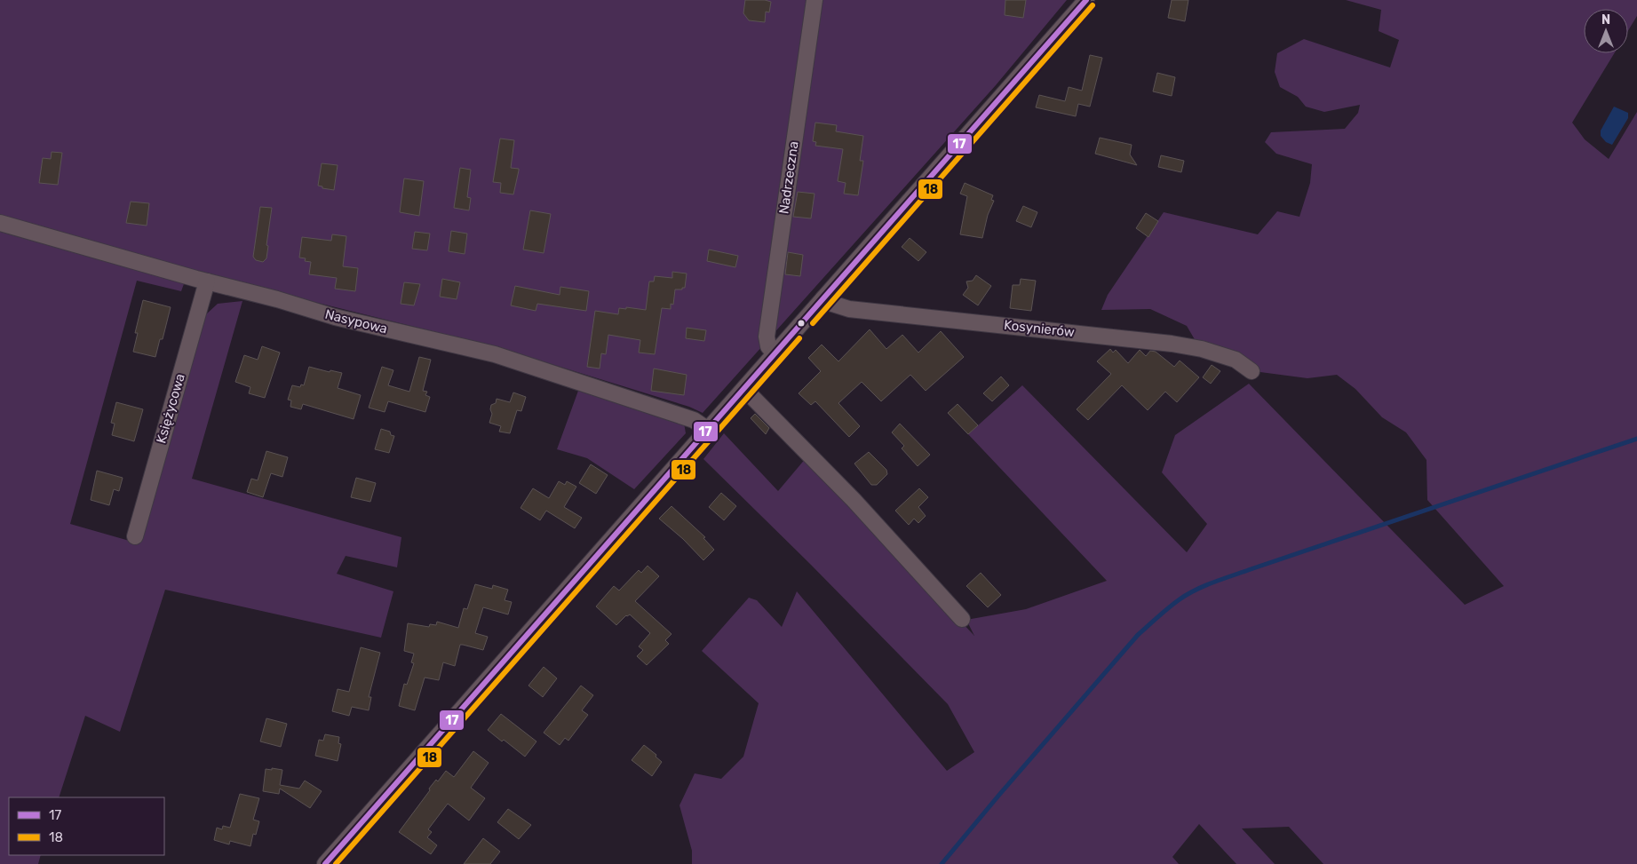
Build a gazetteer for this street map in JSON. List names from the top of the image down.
{
  "streets": {
    "street": [
      "Nadrzeczna",
      "Nasypowa",
      "Kosynierów",
      "Księżycowa"
    ]
  },
  "crossings": [
    ["Nasypowa", "Księżycowa"]
  ],
  "lines": ["transit line 17", "transit line 18"],
  "legend": ["17", "18"],
  "north": "top"
}
